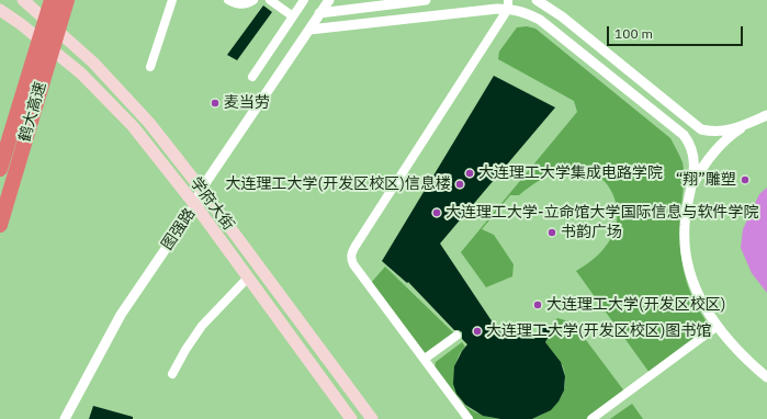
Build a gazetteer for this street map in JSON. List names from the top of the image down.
{
  "streets": {
    "highway": ["鹤大高速"],
    "main road": ["学府大街"],
    "street": ["图强路"]
  },
  "crossings": [
    ["学府大街", "图强路"]
  ],
  "places": [
    "麦当劳",
    "大连理工大学集成电路学院",
    "“翔”雕塑",
    "大连理工大学(开发区校区)信息楼",
    "大连理工大学-立命馆大学国际信息与软件学院",
    "书韵广场",
    "大连理工大学(开发区校区)",
    "大连理工大学(开发区校区)图书馆"
  ],
  "scale_bar": "100 m"
}
